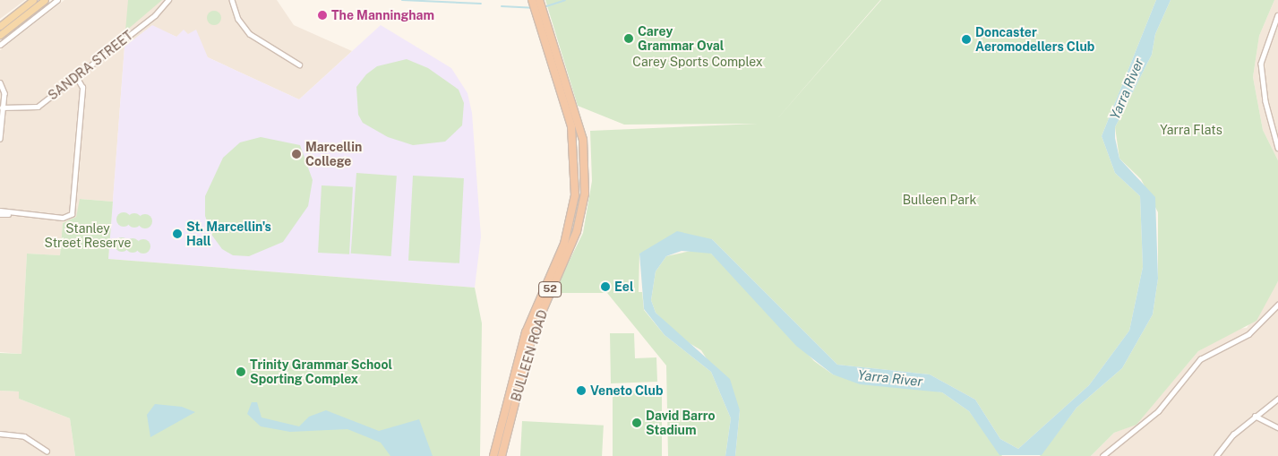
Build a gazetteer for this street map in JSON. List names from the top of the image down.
{
  "streets": {
    "highway": ["52", "BULLEEN ROAD"],
    "street": ["SANDRA STREET"]
  },
  "water": ["Yarra River"],
  "parks": [
    "Carey Sports Complex",
    "Yarra Flats",
    "Bulleen Park",
    "Stanley Street Reserve"
  ],
  "places": [
    "The Manningham",
    "Carey Grammar Oval",
    "Doncaster Aeromodellers Club",
    "Marcellin College",
    "St. Marcellin's Hall",
    "Eel",
    "Trinity Grammar School Sporting Complex",
    "Veneto Club",
    "David Barro Stadium"
  ]
}
